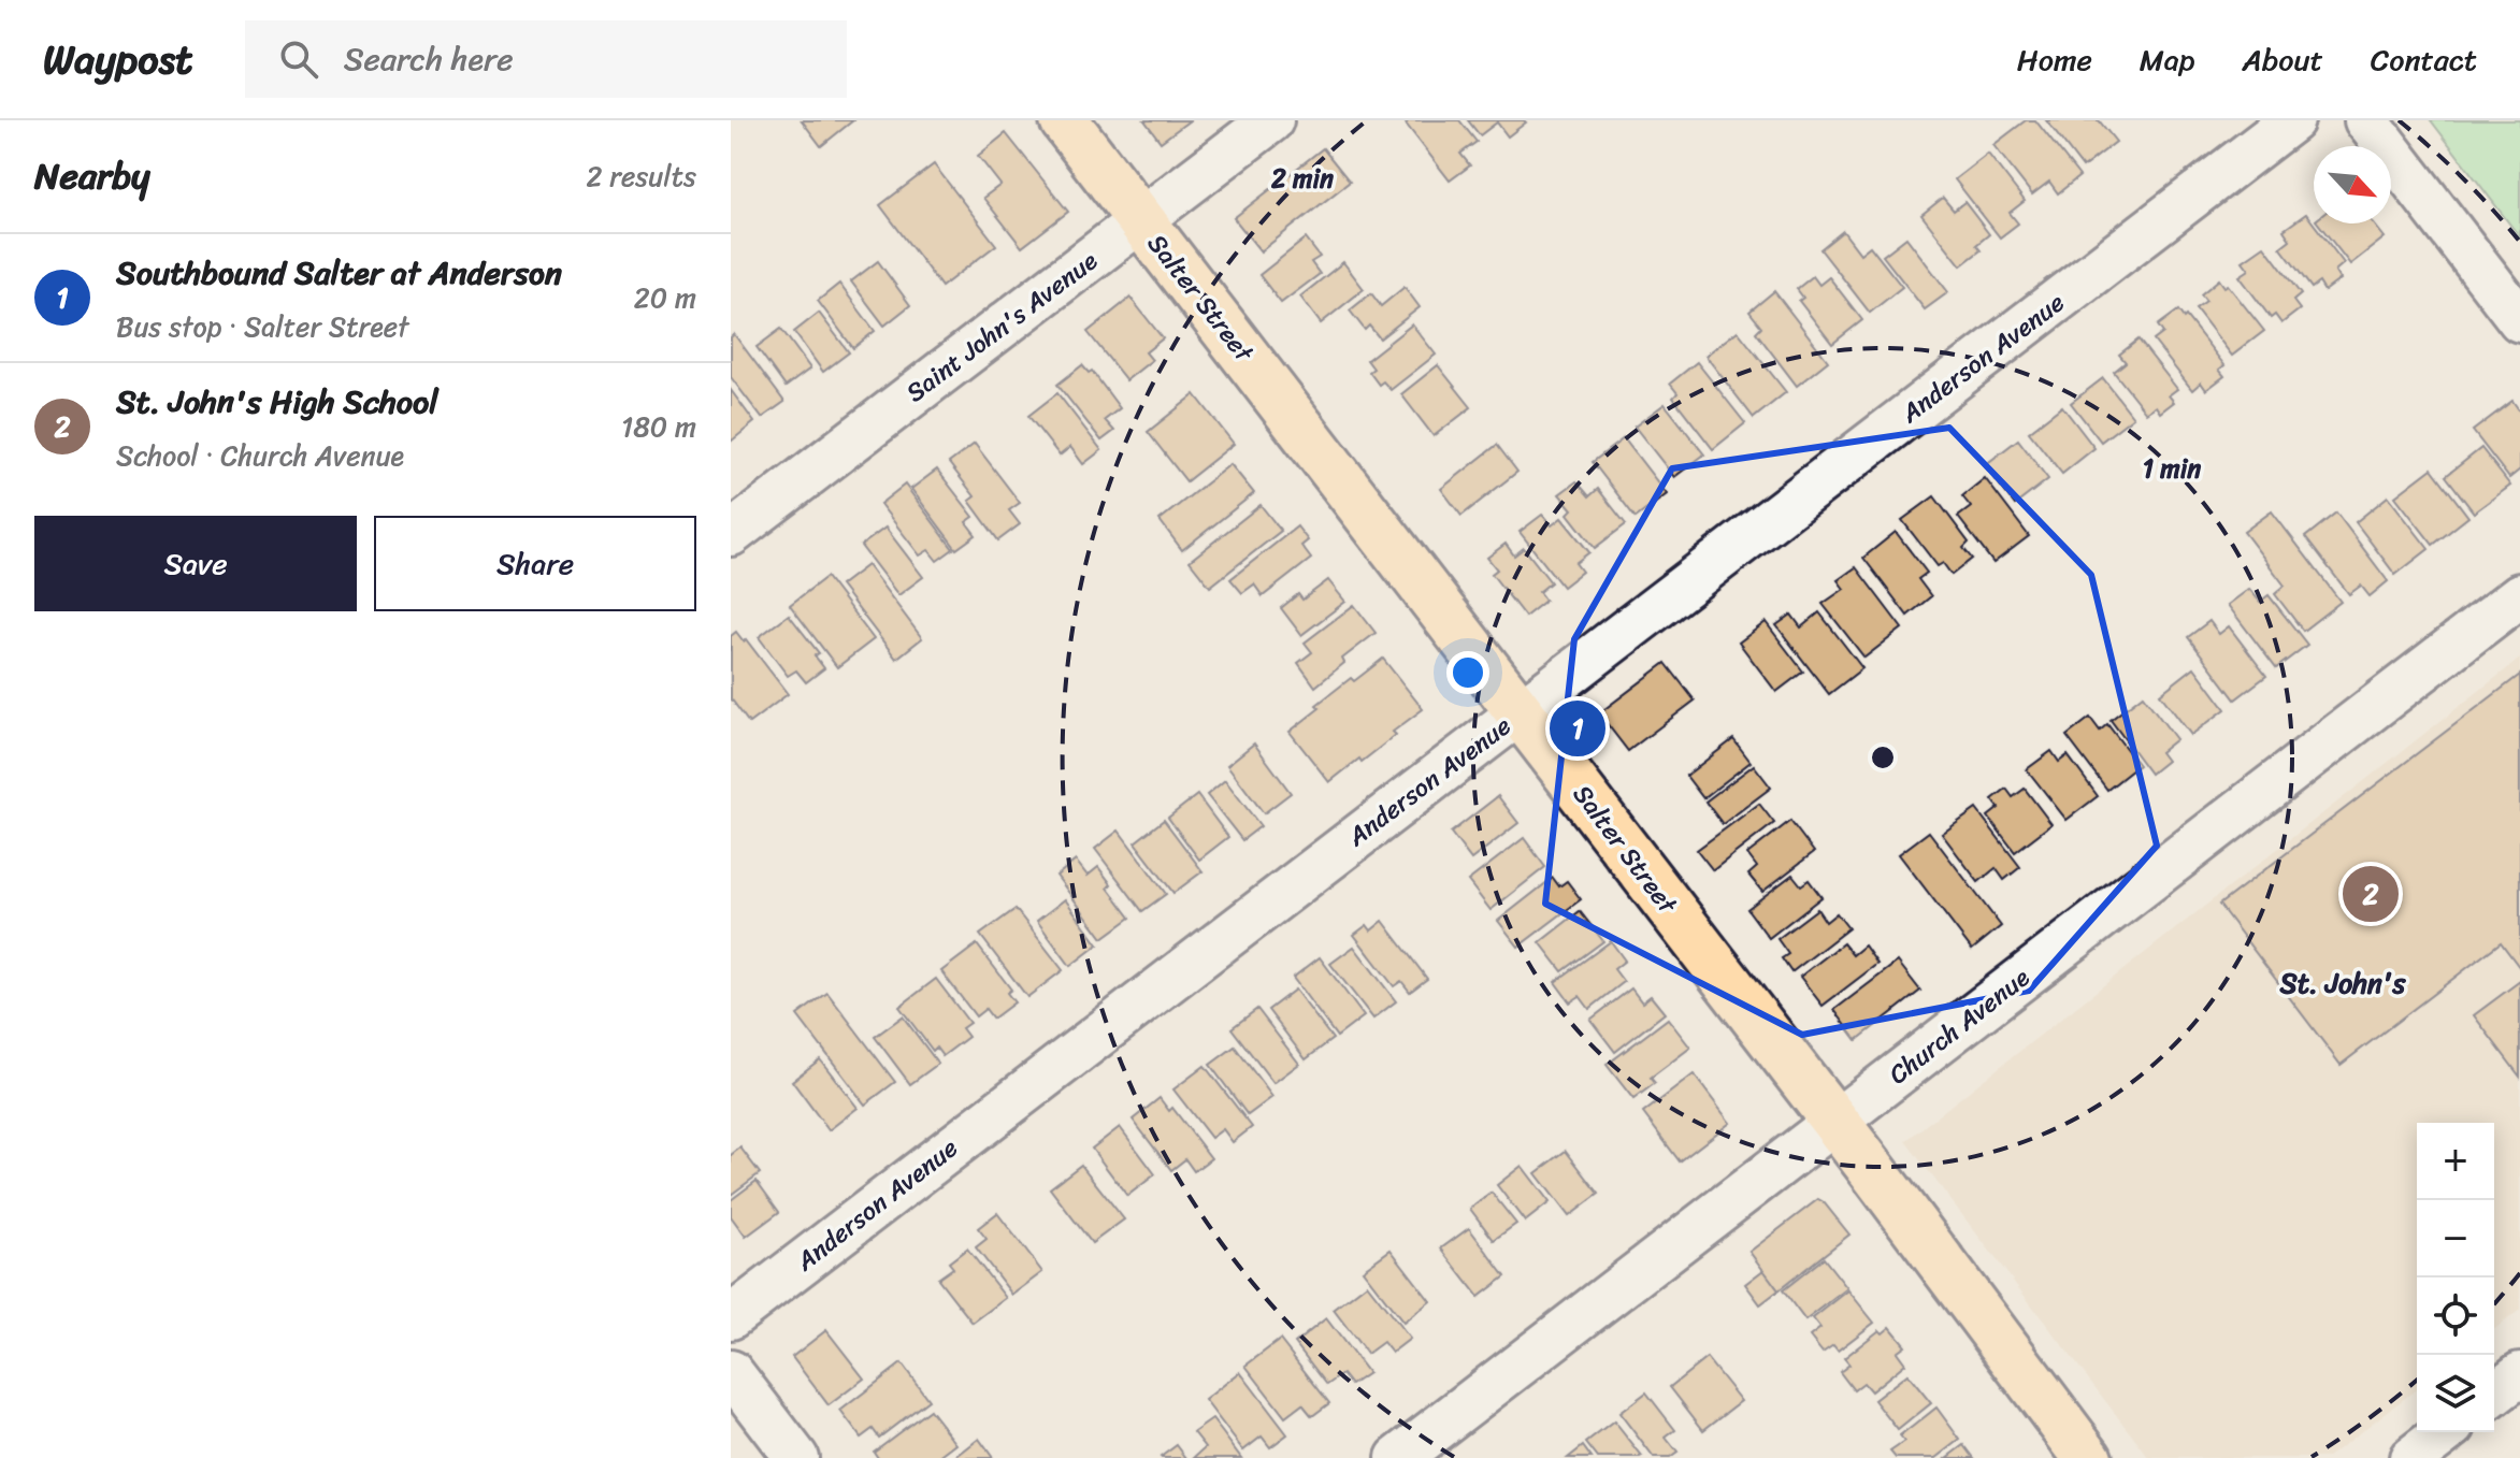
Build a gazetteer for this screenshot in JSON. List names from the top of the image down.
{
  "streets": {
    "main road": ["Salter Street"],
    "street": ["Saint John's Avenue", "Anderson Avenue", "Church Avenue"]
  },
  "crossings": [
    ["Salter Street", "Saint John's Avenue"],
    ["Salter Street", "Anderson Avenue"],
    ["Salter Street", "Church Avenue"]
  ],
  "districts": ["St. John's"],
  "north": "bottom right",
  "page": {
    "header": "Waypost",
    "search": "Search here",
    "nav": [
      "Home",
      "Map",
      "About",
      "Contact"
    ],
    "heading": ["Nearby", "2 results"],
    "list": [
      {
        "mark": "1",
        "name": "Southbound Salter at Anderson",
        "note": "Bus stop · Salter Street",
        "value": "20 m"
      },
      {
        "mark": "2",
        "name": "St. John's High School",
        "note": "School · Church Avenue",
        "value": "180 m"
      }
    ],
    "buttons": ["Save", "Share"],
    "pins": ["1", "2"],
    "map_buttons": ["+", "−"]
  },
  "rings": ["2 min", "1 min"]
}
